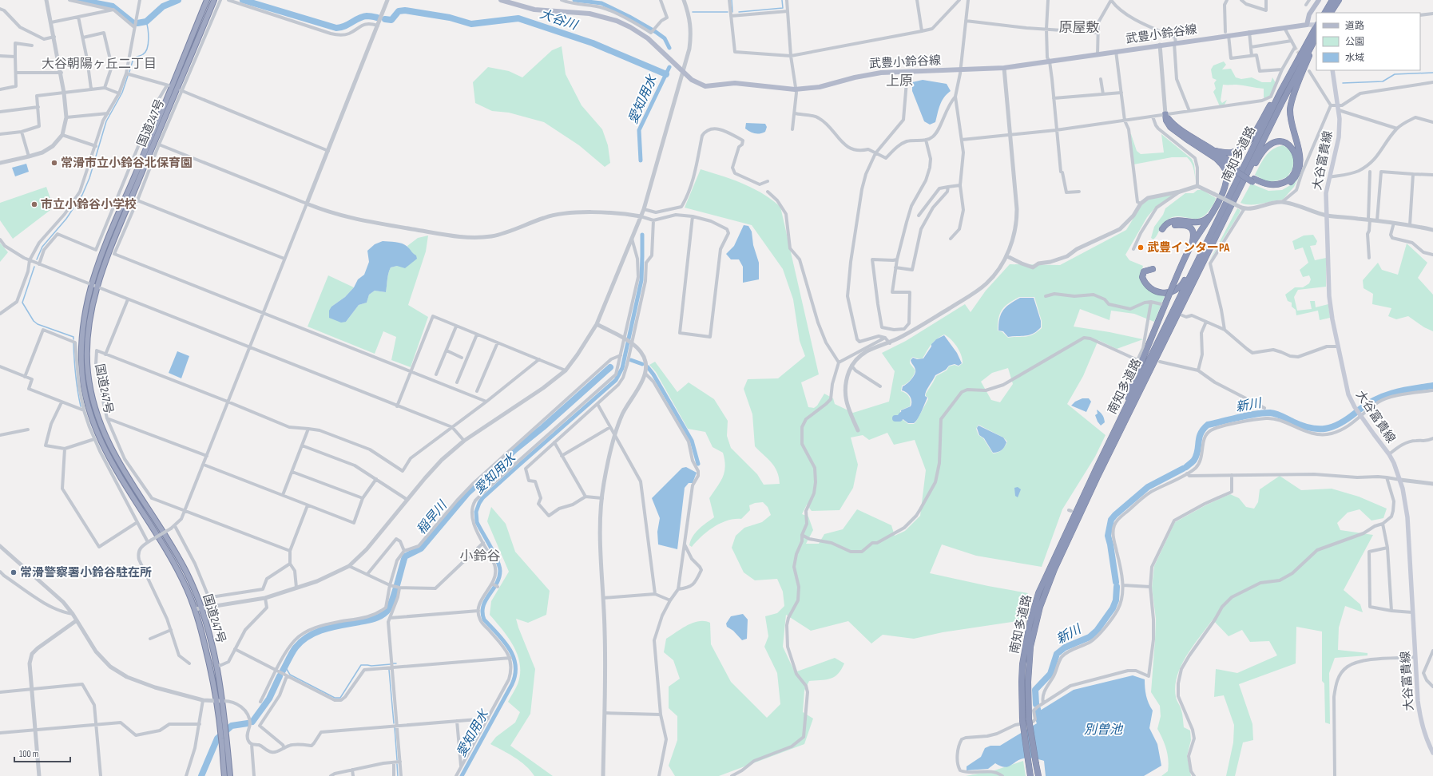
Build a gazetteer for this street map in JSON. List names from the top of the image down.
{
  "streets": {
    "highway": ["国道247号", "南知多道路"],
    "main road": ["武豊小鈴谷線", "大谷富貴線"]
  },
  "districts": [
    "原屋敷",
    "大谷朝陽ヶ丘二丁目",
    "上原",
    "小鈴谷"
  ],
  "water": [
    "大谷川",
    "愛知用水",
    "新川",
    "稲早川",
    "別曽池"
  ],
  "places": [
    "常滑市立小鈴谷北保育園",
    "市立小鈴谷小学校",
    "武豊インターPA",
    "常滑警察署小鈴谷駐在所"
  ],
  "legend": ["道路", "公園", "水域"],
  "scale_bar": "100 m"
}
